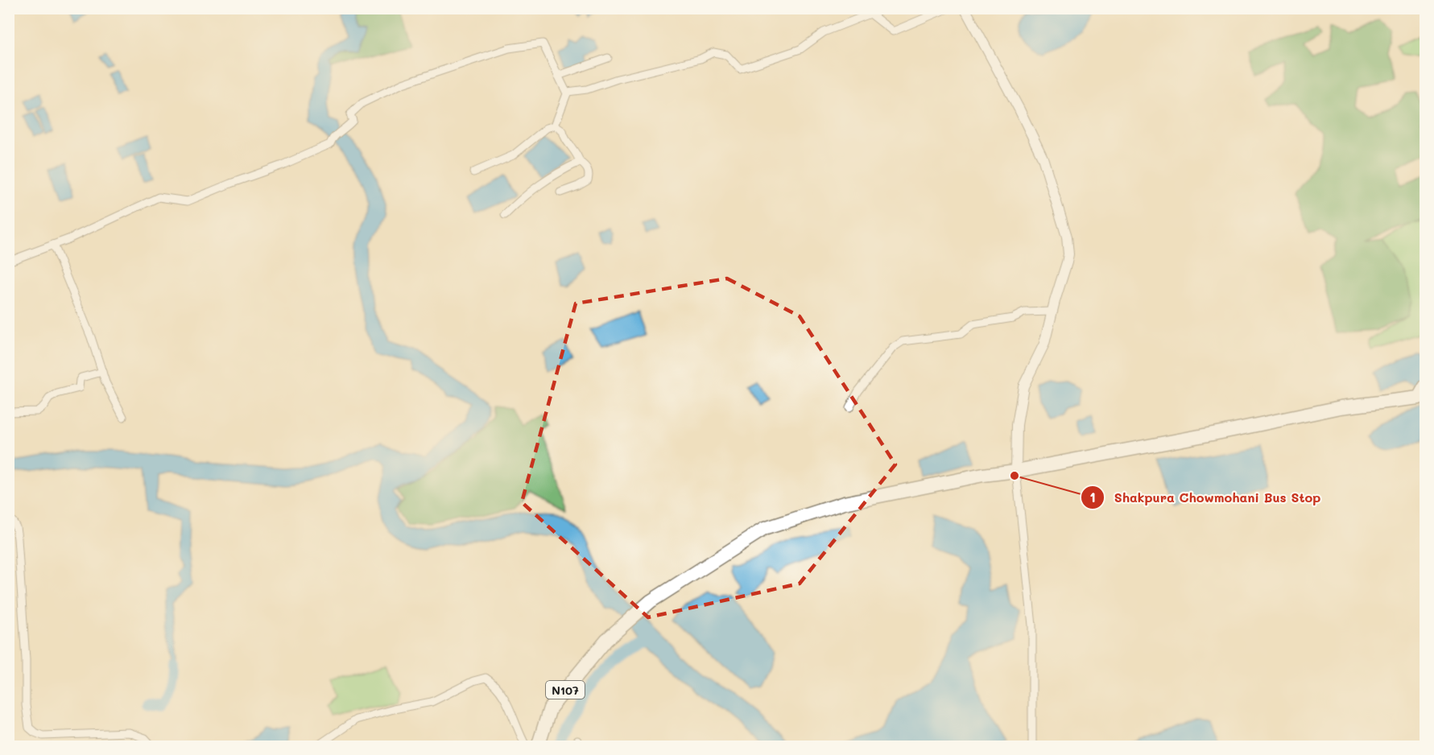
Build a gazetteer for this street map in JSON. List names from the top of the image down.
{
  "streets": {
    "highway": ["N107"]
  },
  "places": ["Shakpura Chowmohani Bus Stop"]
}
